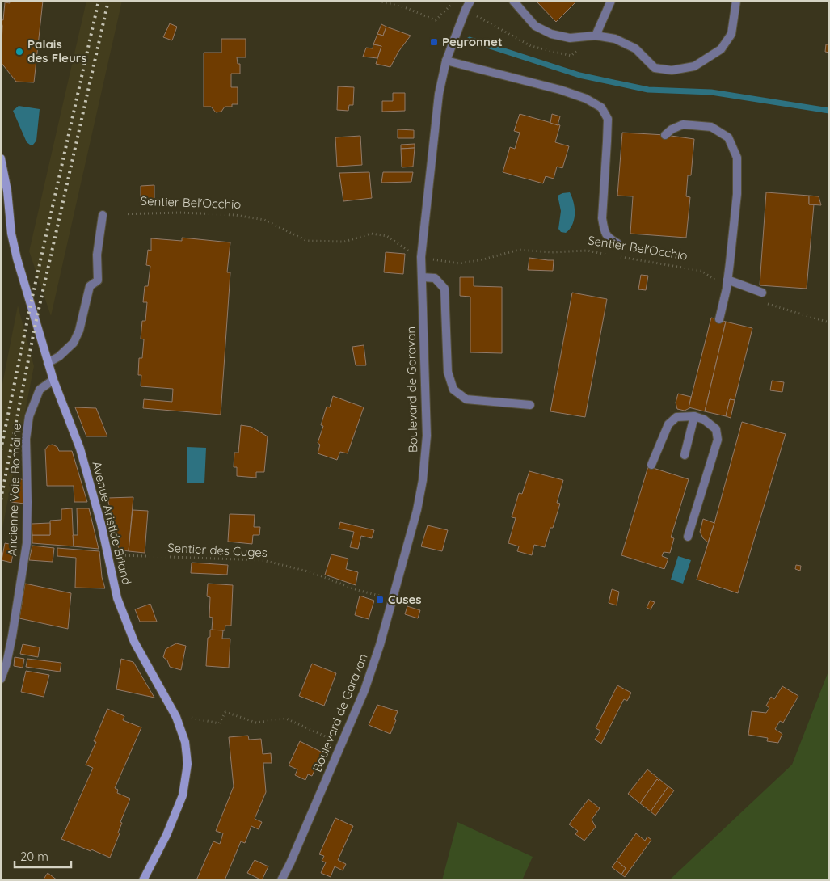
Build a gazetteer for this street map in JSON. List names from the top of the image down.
{
  "streets": {
    "main road": ["Avenue Aristide Briand"],
    "street": ["Boulevard de Garavan", "Ancienne Voie Romaine"],
    "path": ["Sentier Bel'Occhio", "Sentier des Cuges"]
  },
  "crossings": [
    ["Sentier Bel'Occhio", "Boulevard de Garavan"],
    ["Boulevard de Garavan", "Sentier des Cuges"],
    ["Ancienne Voie Romaine", "Avenue Aristide Briand"],
    ["Avenue Aristide Briand", "Sentier des Cuges"]
  ],
  "places": {
    "transit": ["Peyronnet", "Cuses"],
    "other": ["Palais des Fleurs"]
  },
  "scale_bar": "20 m"
}
